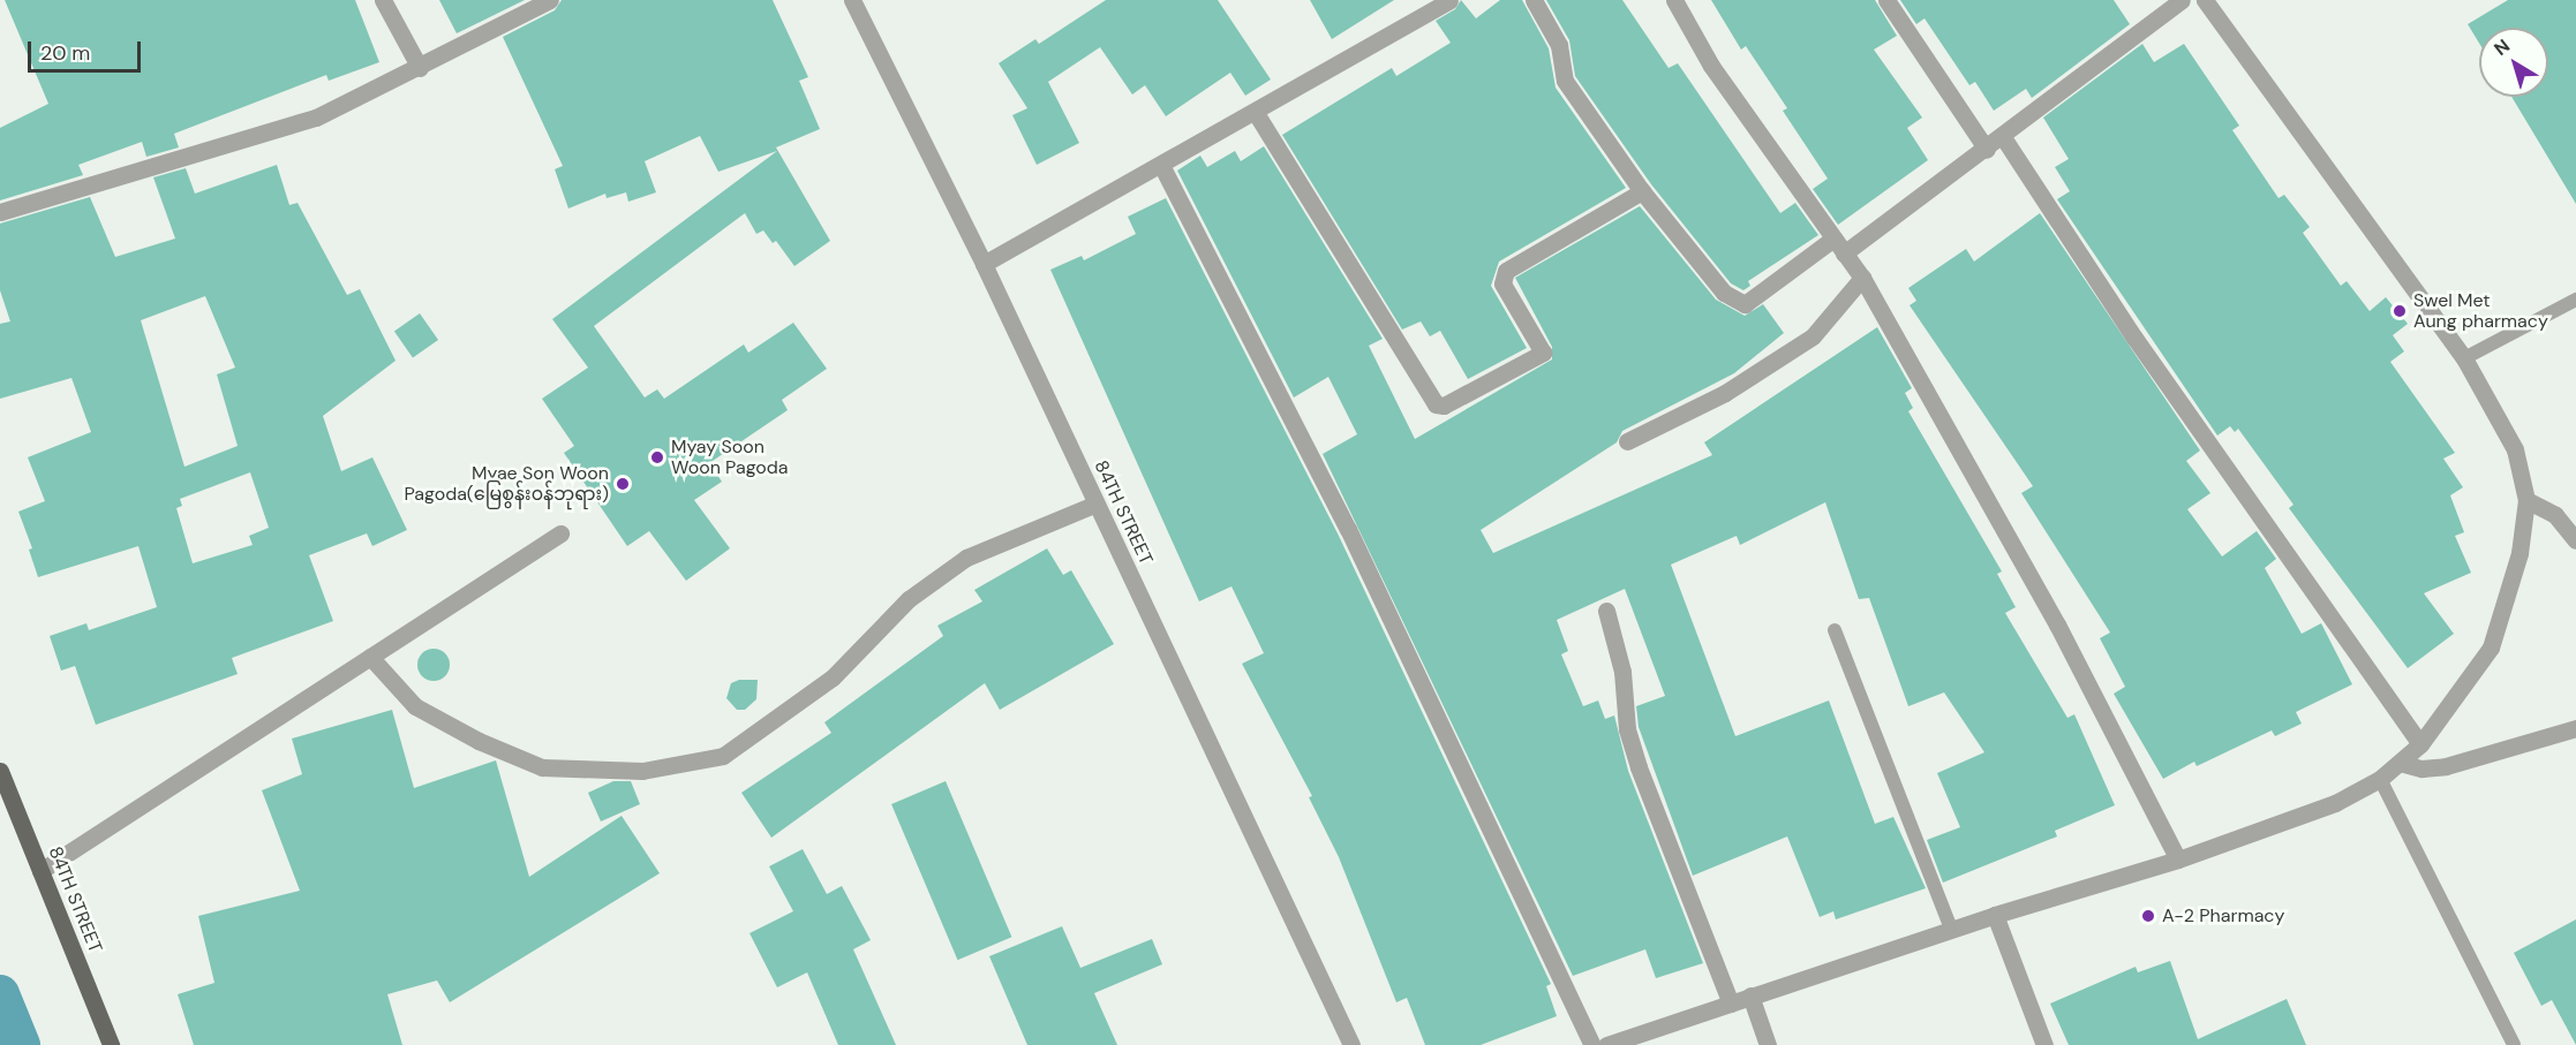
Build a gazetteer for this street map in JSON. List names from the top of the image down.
{
  "streets": {
    "main road": ["84TH STREET"]
  },
  "places": [
    "Swel Met Aung pharmacy",
    "Myay Soon Woon Pagoda",
    "Myae Son Woon Pagoda(မြေစွန်း၀န်ဘုရား)",
    "A-2 Pharmacy"
  ],
  "scale_bar": "20 m",
  "north": "top left"
}
